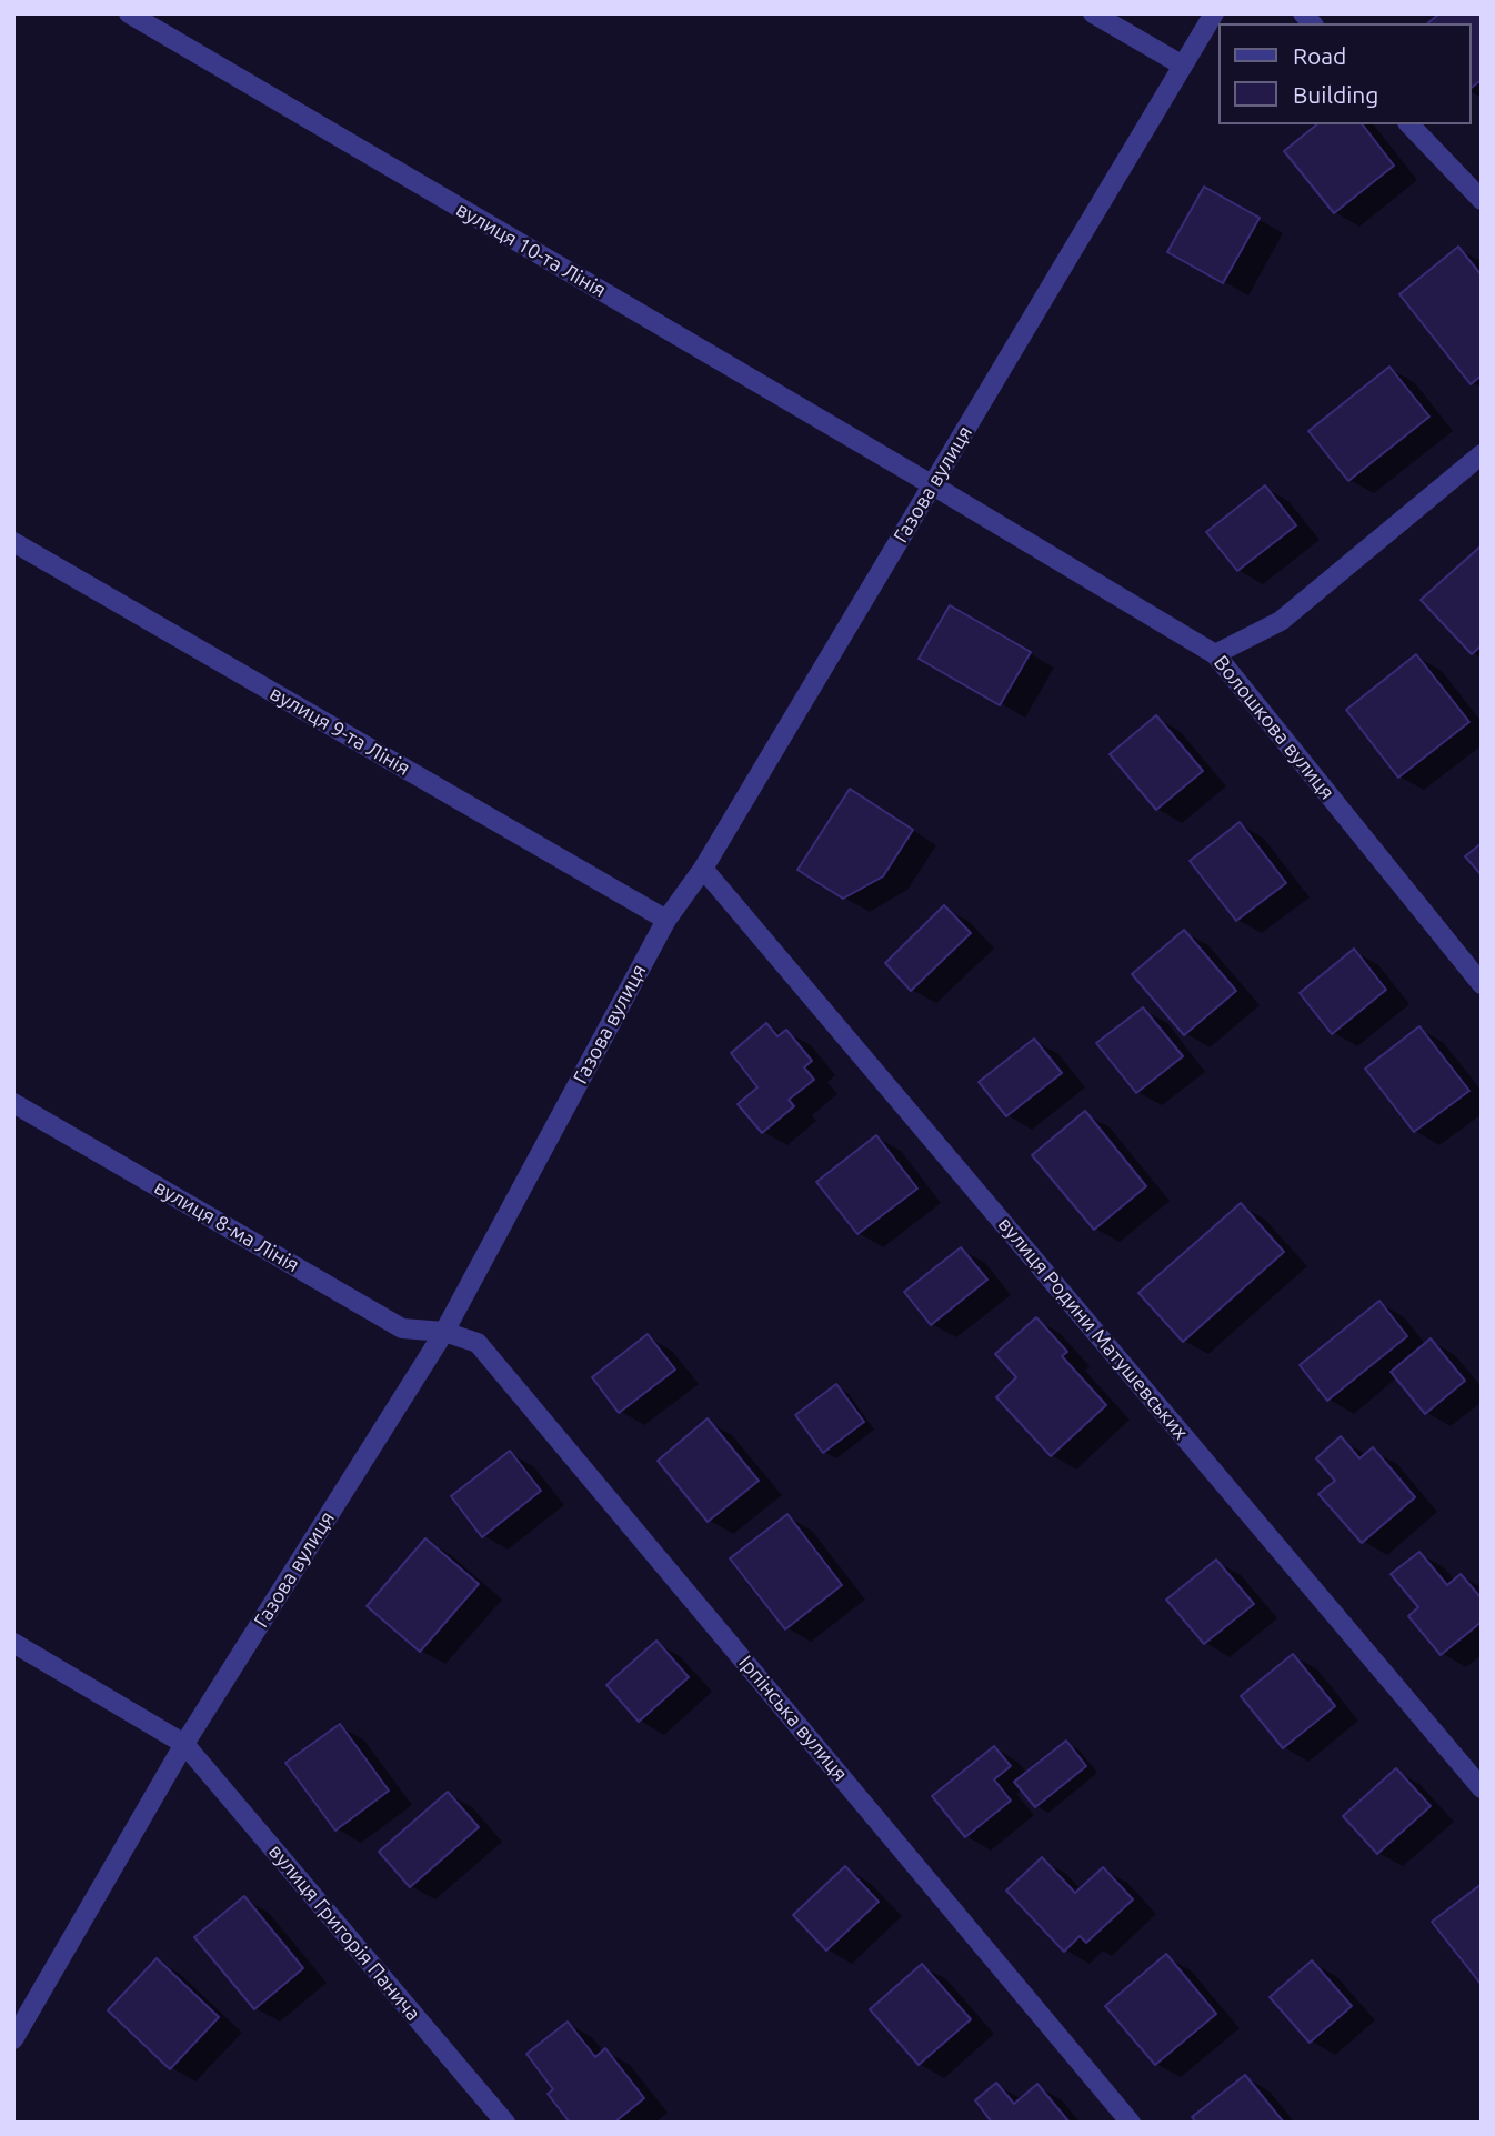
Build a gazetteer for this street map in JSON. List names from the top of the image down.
{
  "streets": {
    "street": [
      "вулиця 10-та Лінія",
      "Газова вулиця",
      "Волошкова вулиця",
      "вулиця 9-та Лінія",
      "вулиця 8-ма Лінія",
      "вулиця Родини Матушевських",
      "Ірпінська вулиця",
      "вулиця Григорія Панича"
    ]
  },
  "crossings": [
    ["вулиця 10-та Лінія", "Газова вулиця"],
    ["вулиця 10-та Лінія", "Волошкова вулиця"],
    ["Газова вулиця", "Волошкова вулиця"],
    ["Газова вулиця", "вулиця 9-та Лінія"],
    ["Газова вулиця", "вулиця 8-ма Лінія"],
    ["Газова вулиця", "вулиця Родини Матушевських"],
    ["Газова вулиця", "Ірпінська вулиця"],
    ["Газова вулиця", "вулиця Григорія Панича"],
    ["вулиця 8-ма Лінія", "Ірпінська вулиця"]
  ],
  "legend": ["Road", "Building"]
}
